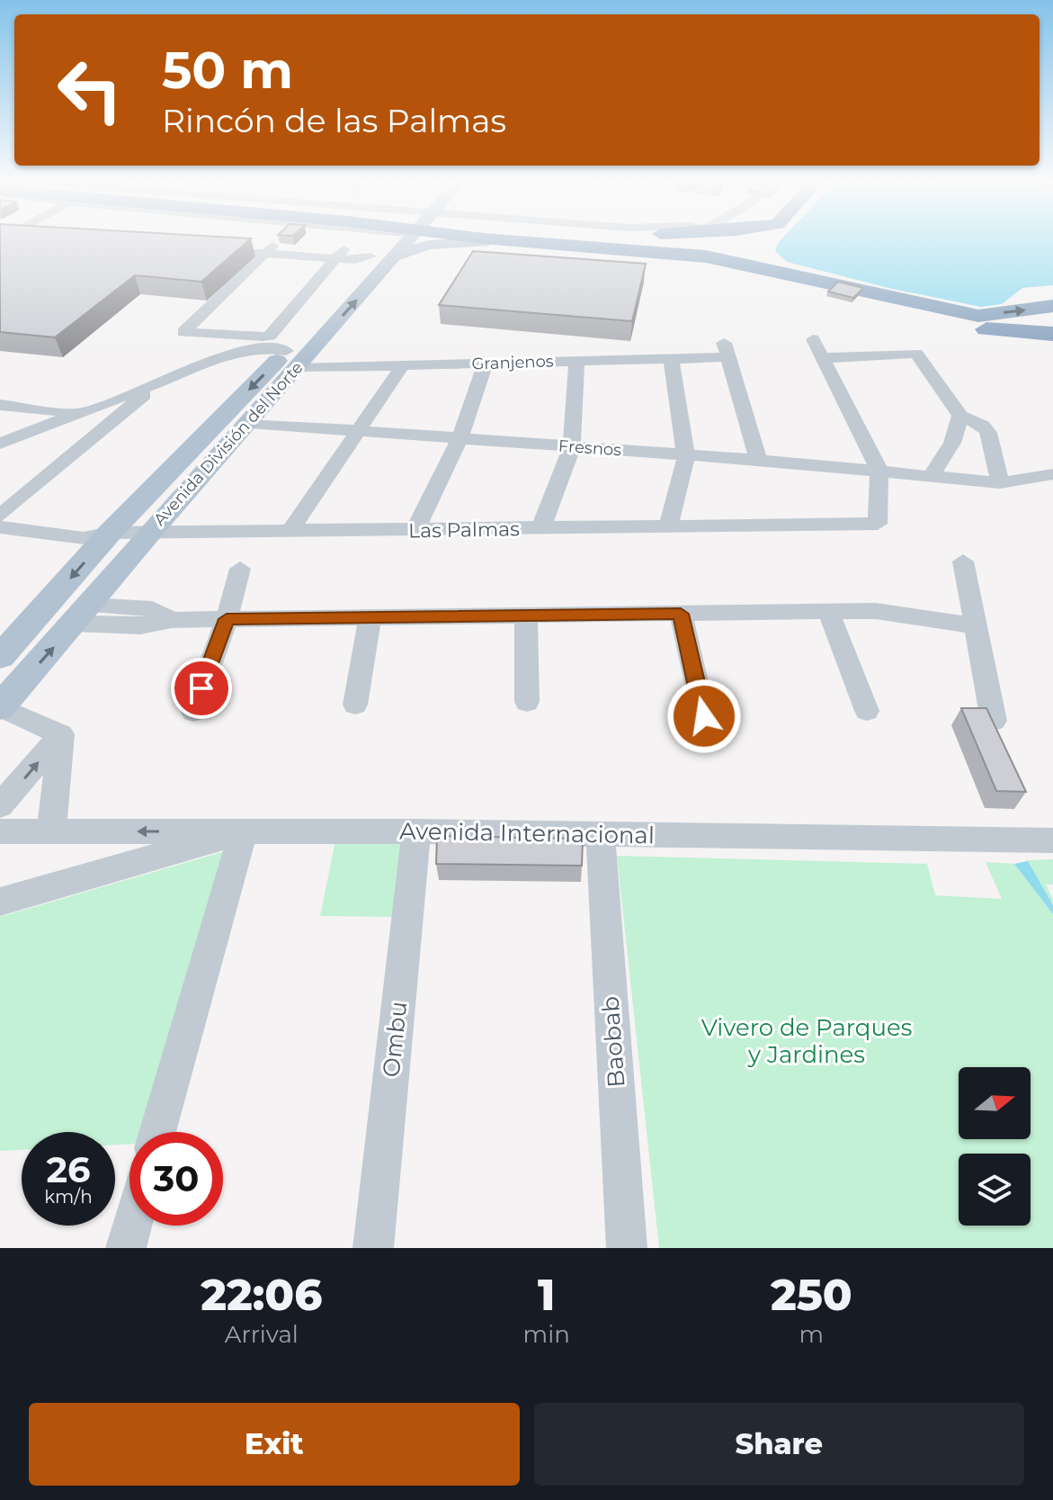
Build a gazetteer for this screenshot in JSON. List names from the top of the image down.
{
  "streets": {
    "main road": ["Avenida División del Norte"],
    "street": [
      "Granjenos",
      "Fresnos",
      "Las Palmas",
      "Avenida Internacional",
      "Ombu",
      "Baobab"
    ]
  },
  "crossings": [
    ["Granjenos", "Avenida División del Norte"],
    ["Granjenos", "Fresnos"],
    ["Avenida División del Norte", "Fresnos"],
    ["Avenida División del Norte", "Las Palmas"],
    ["Fresnos", "Las Palmas"],
    ["Avenida Internacional", "Ombu"],
    ["Avenida Internacional", "Baobab"]
  ],
  "parks": ["Vivero de Parques y Jardines"],
  "north": "right",
  "page": {
    "turn": ["50 m", "Rincón de las Palmas"],
    "speed": "26 km/h",
    "limit": "30",
    "eta": [
      "22:06",
      "Arrival",
      "1",
      "min",
      "250",
      "m"
    ],
    "buttons": ["Exit", "Share"]
  }
}
